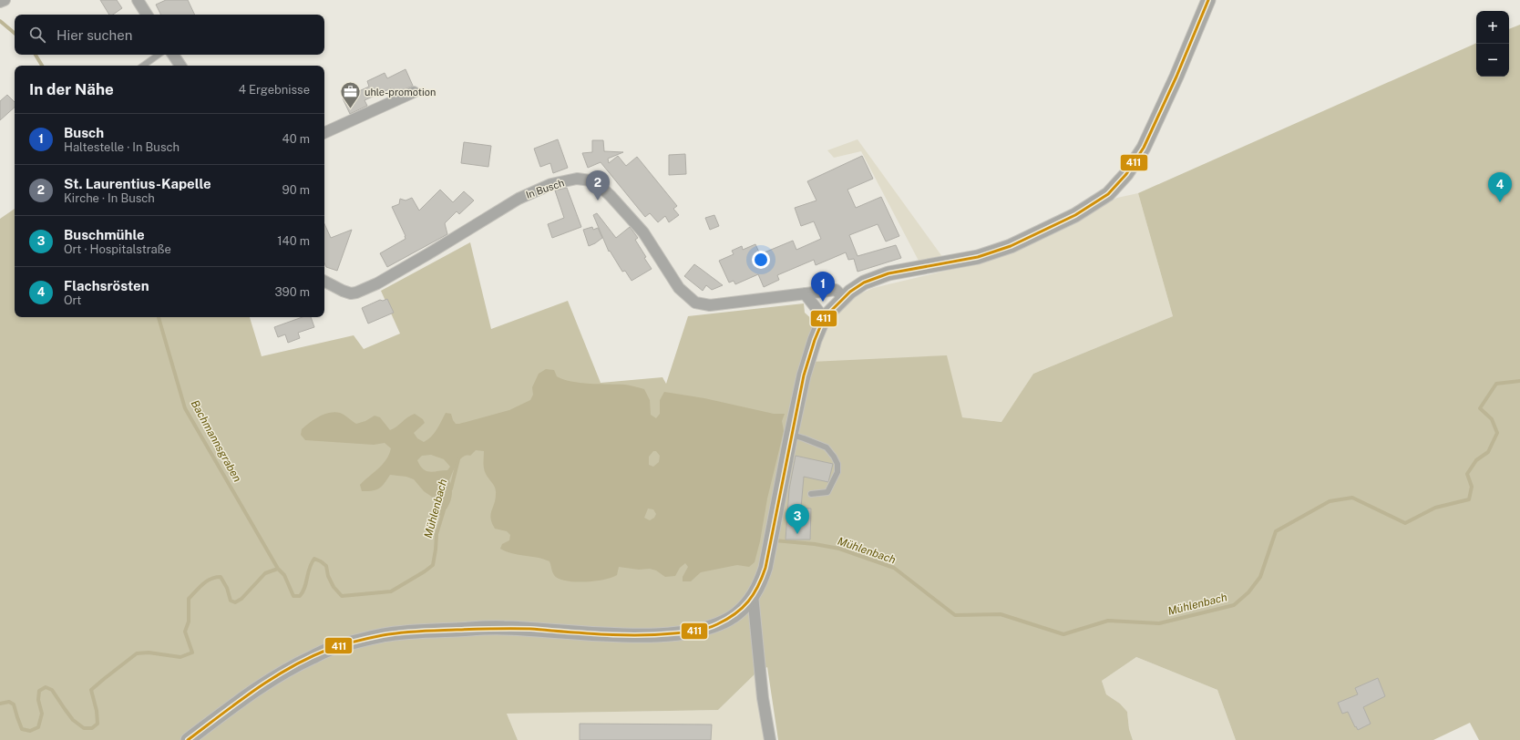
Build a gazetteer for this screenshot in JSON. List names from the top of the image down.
{
  "streets": {
    "street": ["In Busch"]
  },
  "water": ["Bachmannsgraben", "Mühlenbach"],
  "places": {
    "office": ["uhle-promotion"]
  },
  "lines": ["transit line 411"],
  "page": {
    "map_buttons": ["+", "−"],
    "search": "Hier suchen",
    "heading": ["In der Nähe", "4 Ergebnisse"],
    "list": [
      {
        "mark": "1",
        "name": "Busch",
        "note": "Haltestelle · In Busch",
        "value": "40 m"
      },
      {
        "mark": "2",
        "name": "St. Laurentius-Kapelle",
        "note": "Kirche · In Busch",
        "value": "90 m"
      },
      {
        "mark": "3",
        "name": "Buschmühle",
        "note": "Ort · Hospitalstraße",
        "value": "140 m"
      },
      {
        "mark": "4",
        "name": "Flachsrösten",
        "note": "Ort",
        "value": "390 m"
      }
    ],
    "pins": [
      "2",
      "4",
      "1",
      "3"
    ]
  }
}
